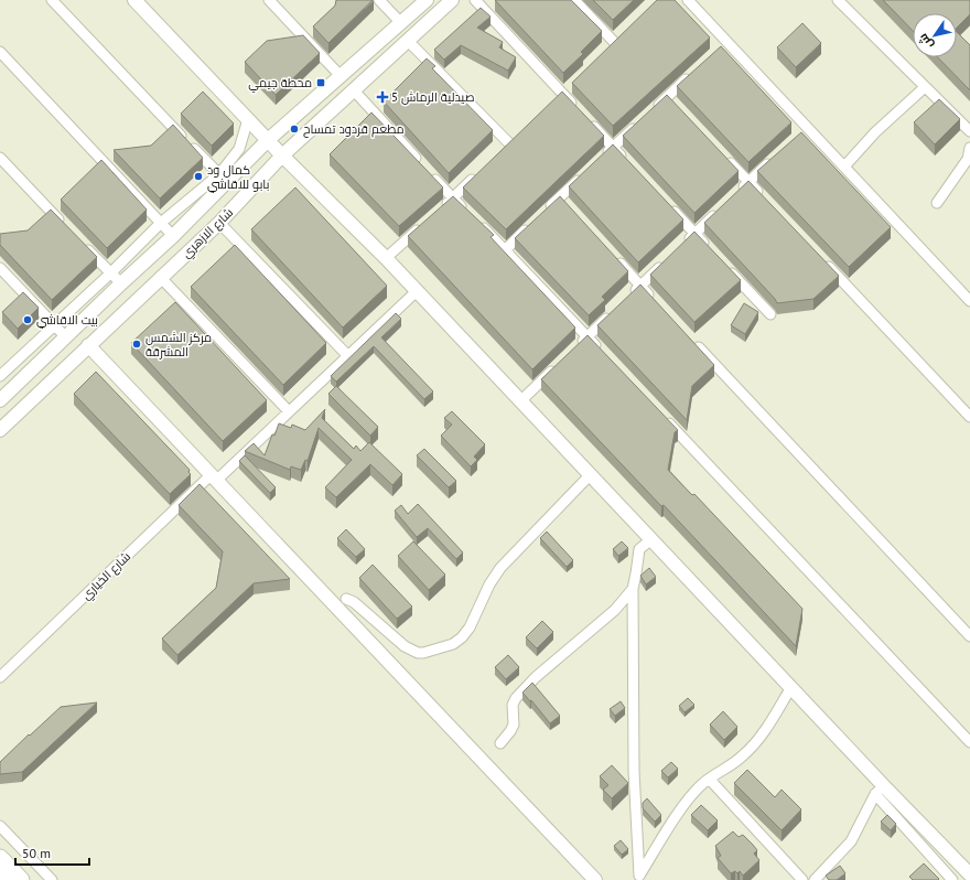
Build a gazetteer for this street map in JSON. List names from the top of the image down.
{
  "streets": {
    "street": ["شارع الازهري", "شارع الخياري"]
  },
  "places": {
    "transit": ["محطة جيمي"],
    "health": ["صيدلية الرماش 5"],
    "other": [
      "مطعم قردود تمساح",
      "كمال ود بابو للاقاشي",
      "بيت الاقاشي",
      "مركز الشمس المشرقة"
    ]
  },
  "scale_bar": "50 m",
  "north": "bottom left"
}
